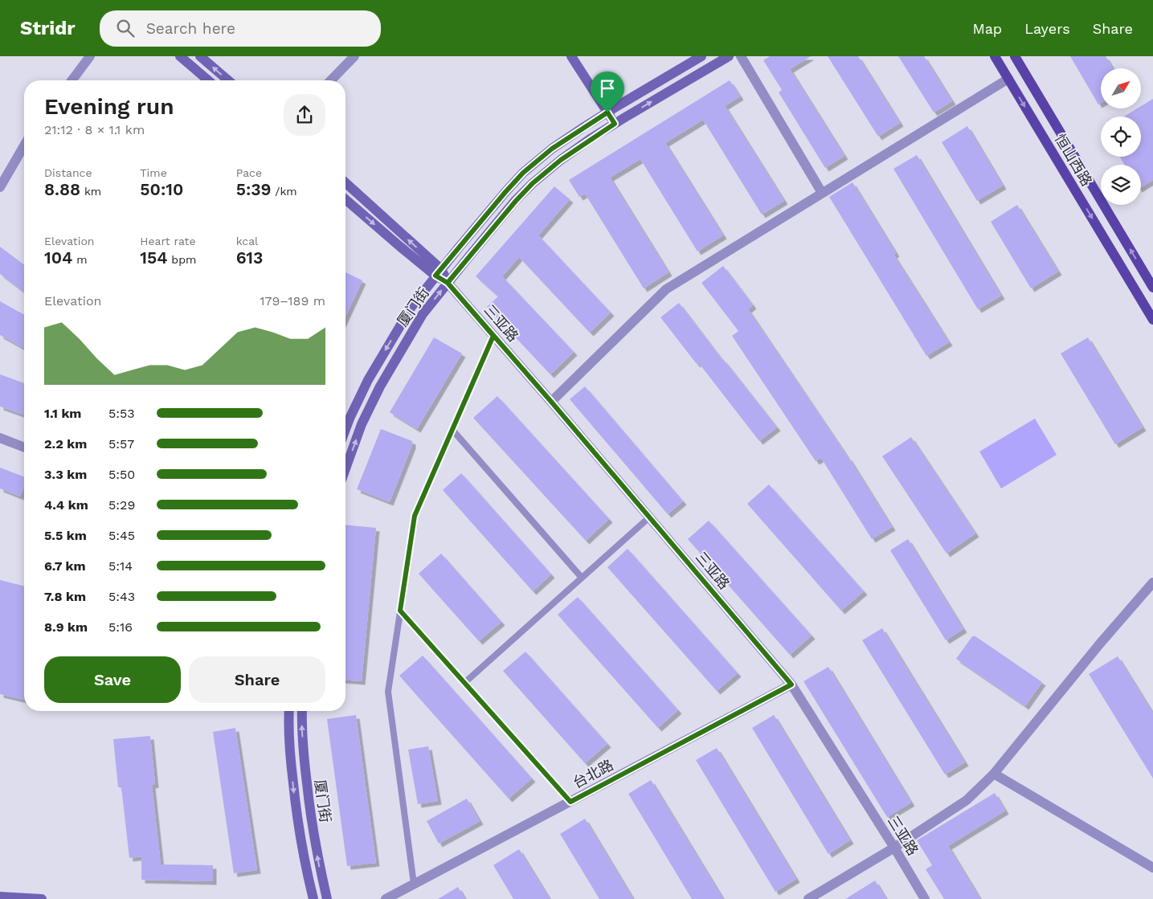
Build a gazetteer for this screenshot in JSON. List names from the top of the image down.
{
  "streets": {
    "main road": ["恒山西路", "厦门街", "三亚路"],
    "street": ["台北路"]
  },
  "crossings": [
    ["厦门街", "三亚路"],
    ["三亚路", "台北路"]
  ],
  "north": "top right",
  "page": {
    "header": "Stridr",
    "search": "Search here",
    "nav": ["Map", "Layers", "Share"],
    "heading": ["Evening run", "21:12 · 8 × 1.1 km"],
    "stats": [
      ["Distance", "8.88 km"],
      ["Time", "50:10"],
      ["Pace", "5:39 /km"],
      ["Elevation", "104 m"],
      ["Heart rate", "154 bpm"],
      ["kcal", "613"]
    ],
    "chart": ["Elevation", "179–189 m"],
    "list": [
      {
        "name": "1.1 km",
        "note": "5:53"
      },
      {
        "name": "2.2 km",
        "note": "5:57"
      },
      {
        "name": "3.3 km",
        "note": "5:50"
      },
      {
        "name": "4.4 km",
        "note": "5:29"
      },
      {
        "name": "5.5 km",
        "note": "5:45"
      },
      {
        "name": "6.7 km",
        "note": "5:14"
      },
      {
        "name": "7.8 km",
        "note": "5:43"
      },
      {
        "name": "8.9 km",
        "note": "5:16"
      }
    ],
    "buttons": ["Save", "Share"]
  }
}
